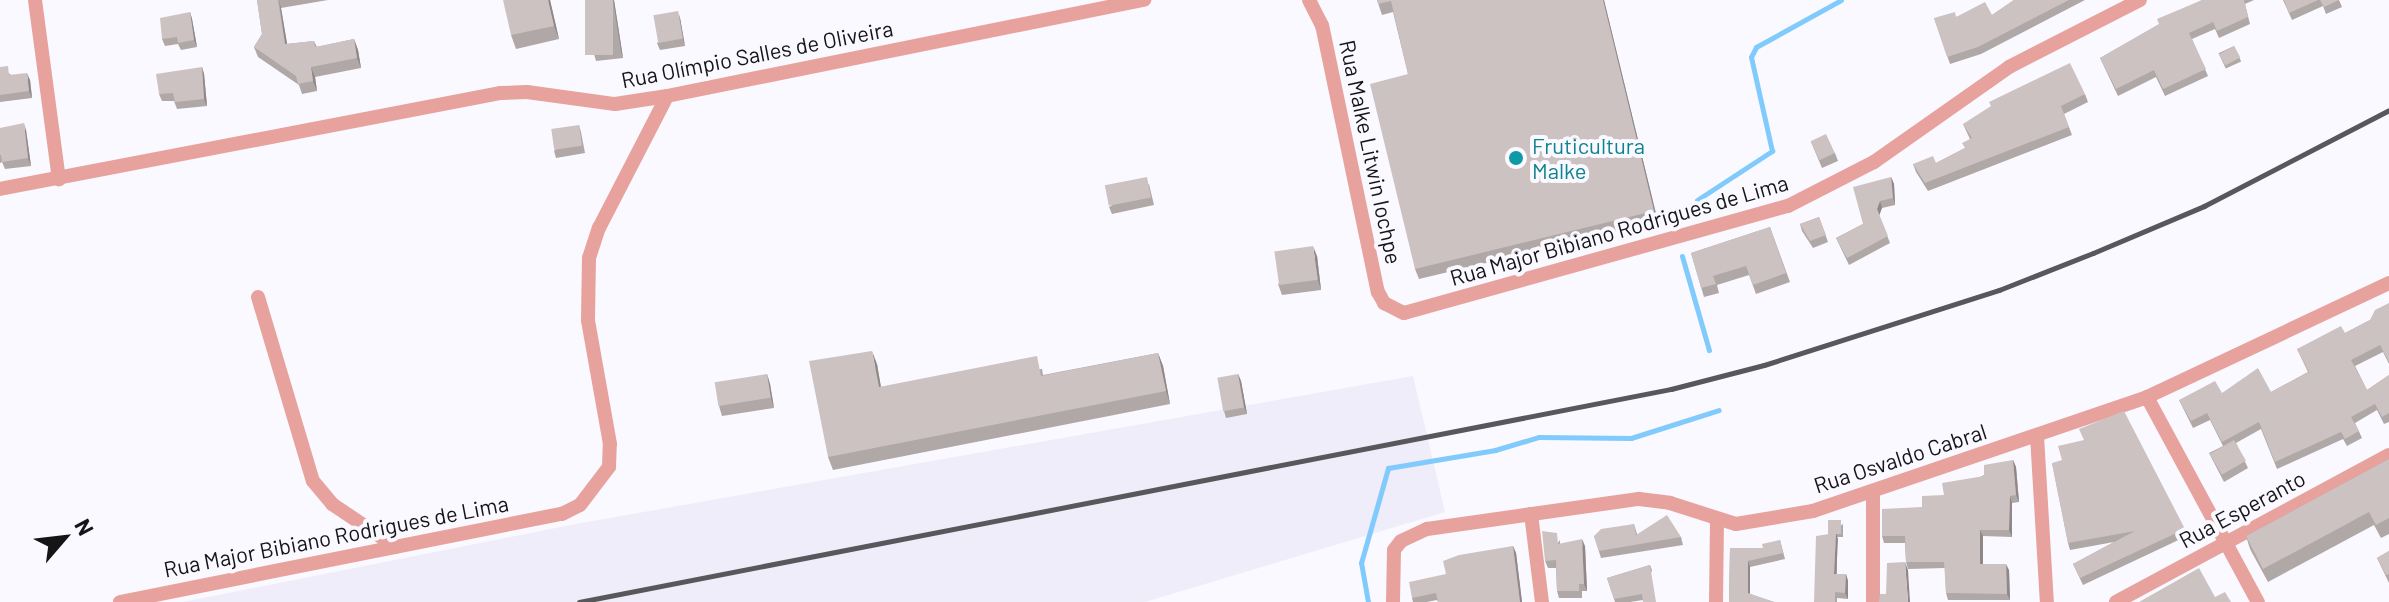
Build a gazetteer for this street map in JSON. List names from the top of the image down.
{
  "streets": {
    "street": [
      "Rua Olímpio Salles de Oliveira",
      "Rua Malke Litwin Iochpe",
      "Rua Major Bibiano Rodrigues de Lima",
      "Rua Osvaldo Cabral",
      "Rua Esperanto"
    ]
  },
  "crossings": [
    ["Rua Olímpio Salles de Oliveira", "Rua Major Bibiano Rodrigues de Lima"],
    ["Rua Malke Litwin Iochpe", "Rua Major Bibiano Rodrigues de Lima"]
  ],
  "places": ["Fruticultura Malke"],
  "north": "top right"
}
